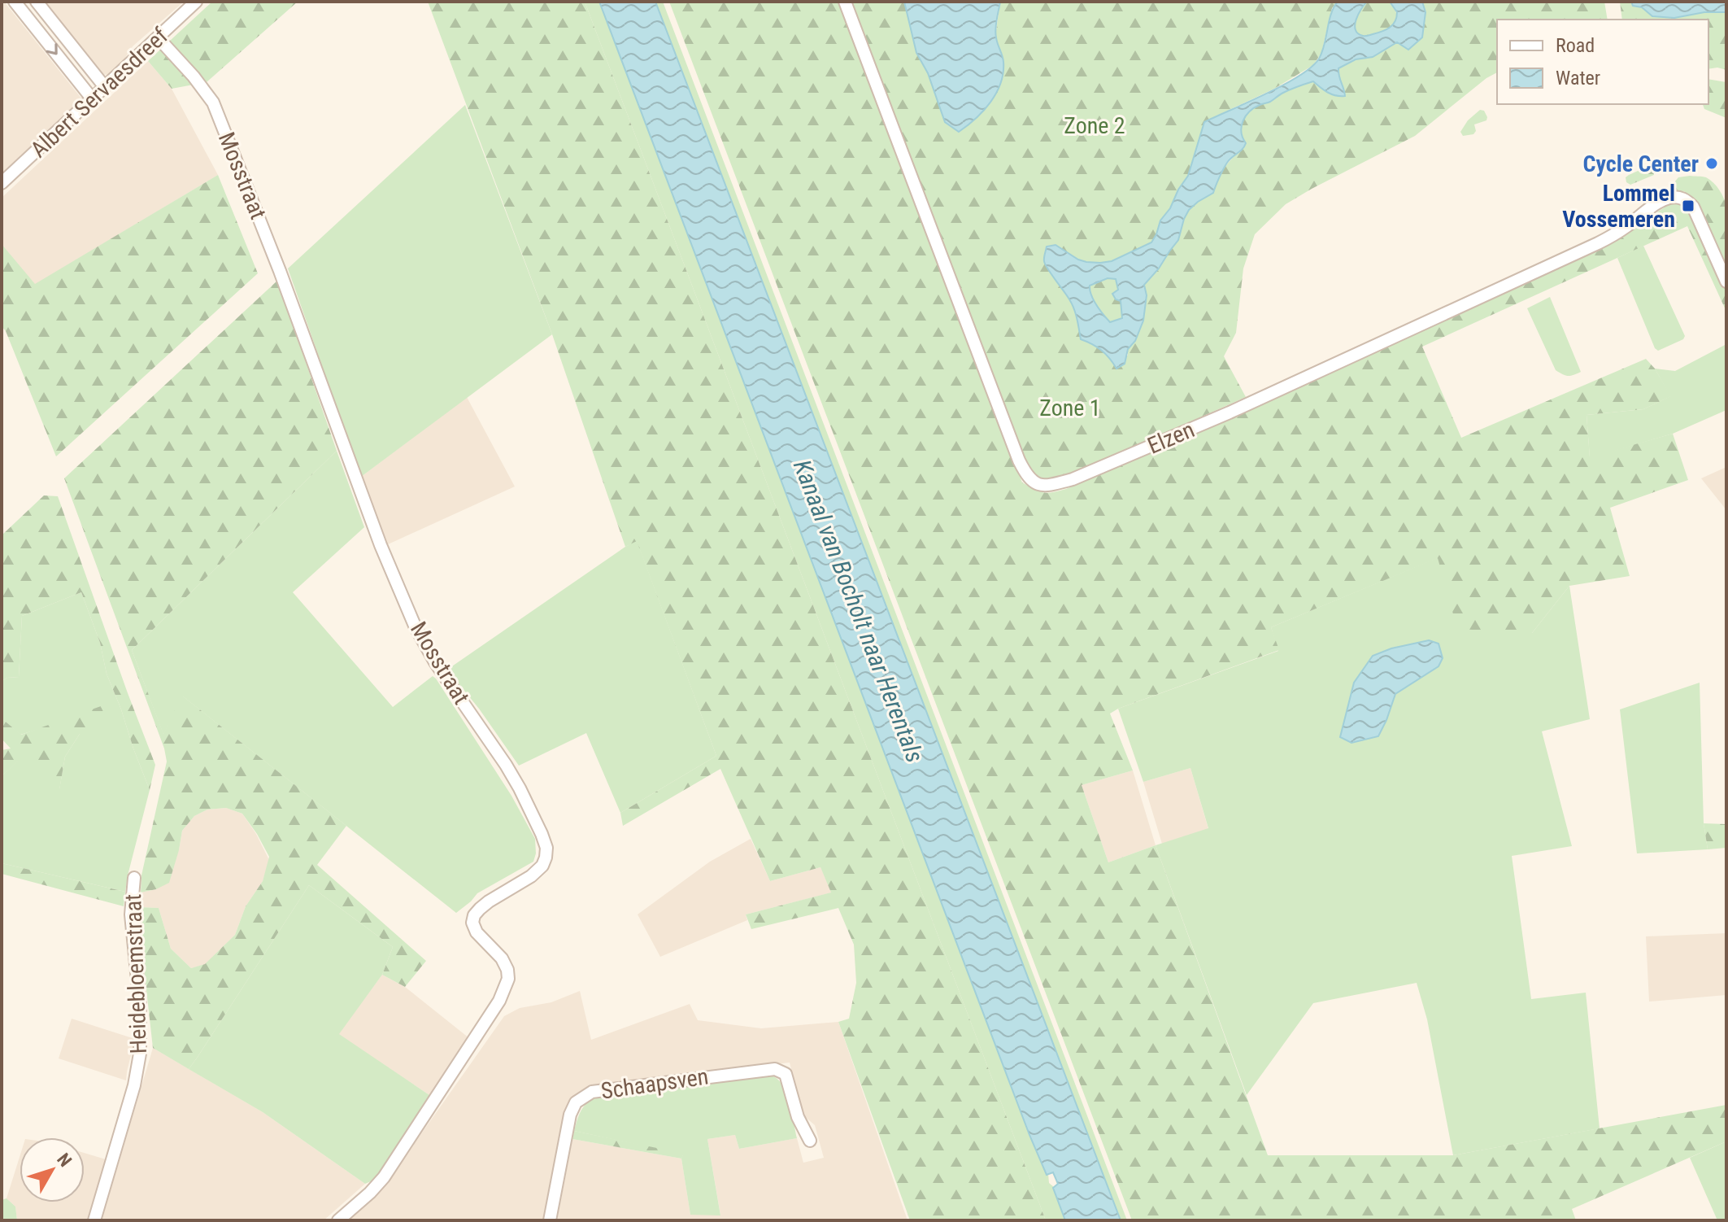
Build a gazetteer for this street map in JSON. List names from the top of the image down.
{
  "streets": {
    "street": [
      "Albert Servaesdreef",
      "Mosstraat",
      "Elzen",
      "Heidebloemstraat",
      "Schaapsven"
    ]
  },
  "crossings": [
    ["Albert Servaesdreef", "Mosstraat"]
  ],
  "water": ["Kanaal van Bocholt naar Herentals"],
  "parks": ["Zone 2", "Zone 1"],
  "places": {
    "other": ["Cycle Center"],
    "transit": ["Lommel Vossemeren"]
  },
  "legend": ["Road", "Water"],
  "north": "top right"
}
